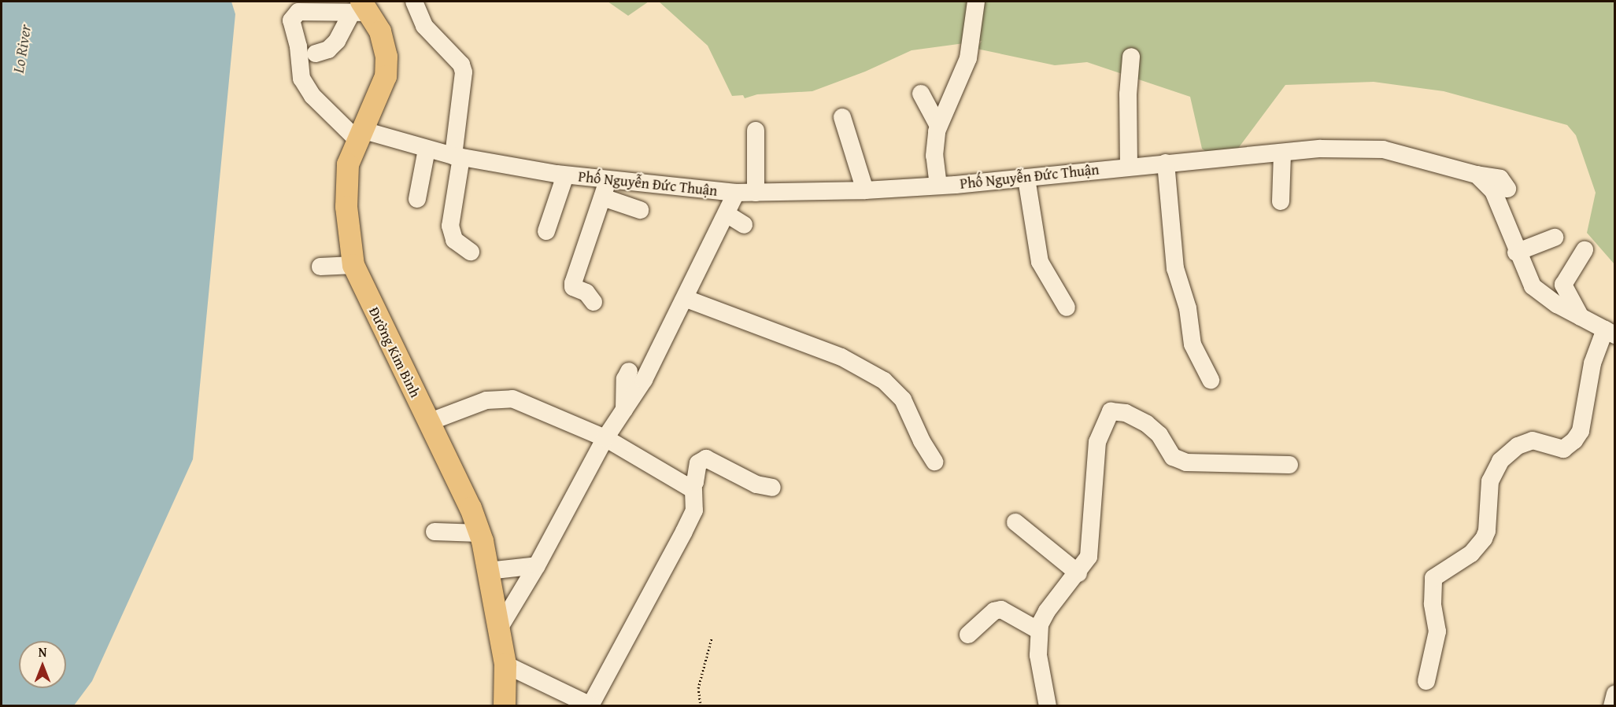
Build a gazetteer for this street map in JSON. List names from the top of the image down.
{
  "streets": {
    "main road": ["Đường Kim Bình"],
    "street": ["Phố Nguyễn Đức Thuận"]
  },
  "crossings": [
    ["Phố Nguyễn Đức Thuận", "Đường Kim Bình"]
  ],
  "water": ["Lo River"],
  "north": "top"
}
